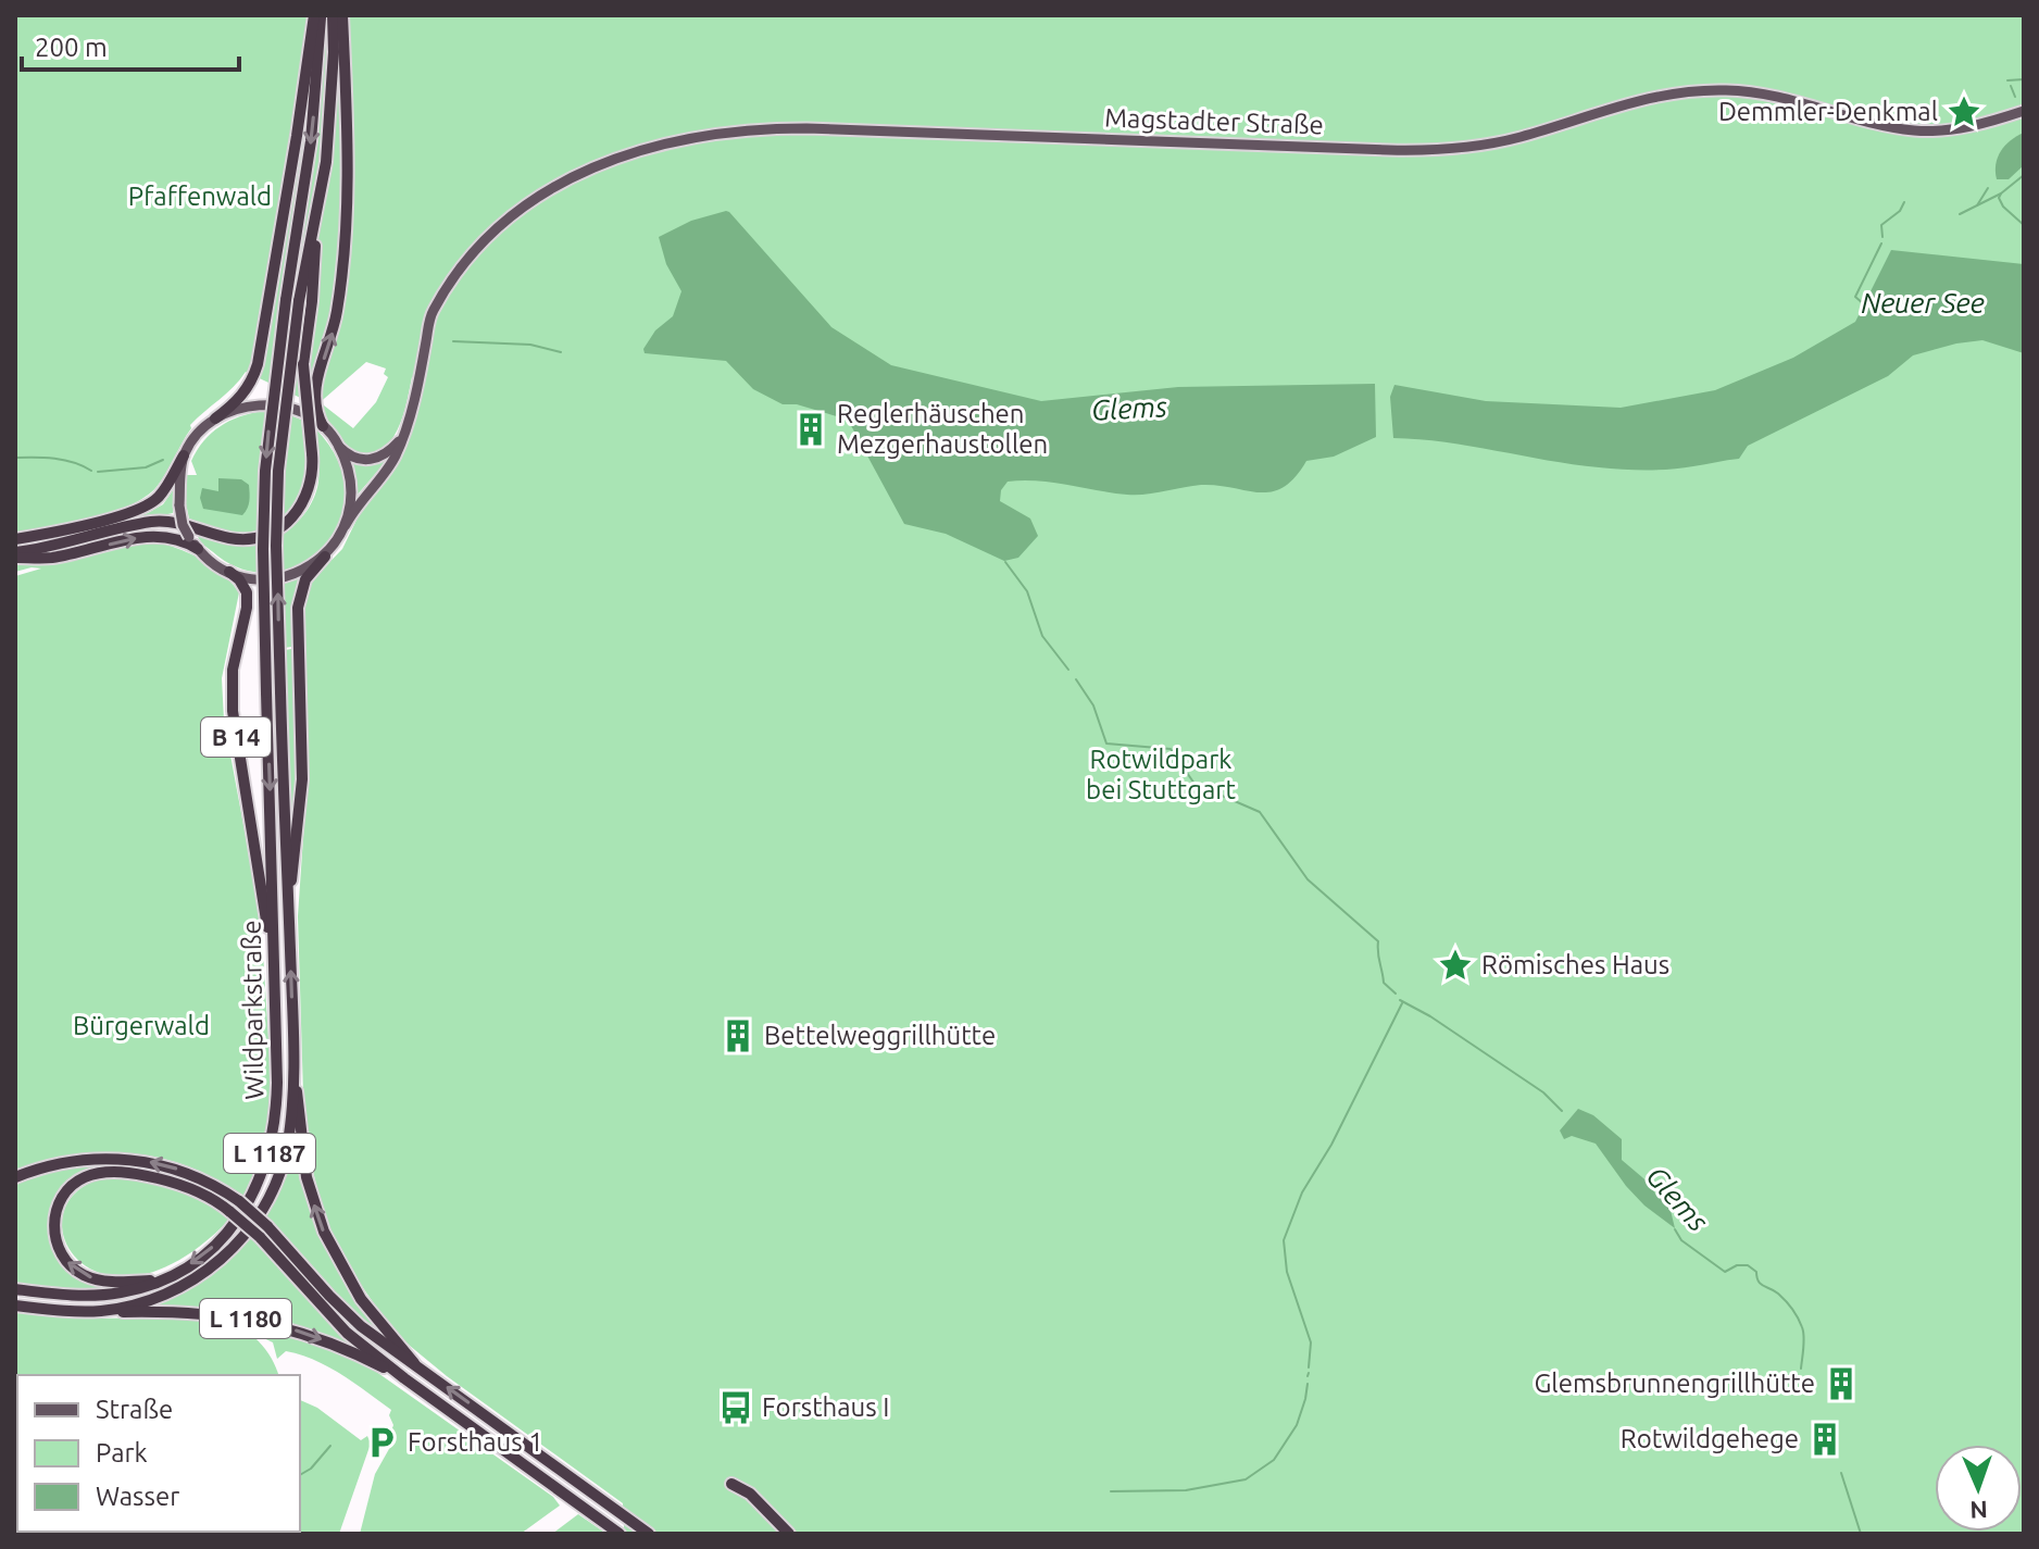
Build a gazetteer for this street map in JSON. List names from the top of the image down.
{
  "streets": {
    "highway": [
      "B 14",
      "Wildparkstraße",
      "L 1187",
      "L 1180"
    ],
    "main road": ["Magstadter Straße"]
  },
  "crossings": [
    ["Magstadter Straße", "B 14"],
    ["Magstadter Straße", "L 1187"],
    ["B 14", "Wildparkstraße"],
    ["B 14", "L 1187"],
    ["Wildparkstraße", "L 1187"],
    ["Wildparkstraße", "L 1180"],
    ["L 1187", "L 1180"]
  ],
  "water": ["Neuer See", "Glems"],
  "parks": ["Pfaffenwald", "Rotwildpark bei Stuttgart", "Bürgerwald"],
  "places": {
    "place": ["Demmler-Denkmal", "Römisches Haus"],
    "building": [
      "Reglerhäuschen Mezgerhaustollen",
      "Bettelweggrillhütte",
      "Glemsbrunnengrillhütte",
      "Rotwildgehege"
    ],
    "bus stop": ["Forsthaus I"],
    "parking": ["Forsthaus 1"]
  },
  "legend": ["Straße", "Park", "Wasser"],
  "scale_bar": "200 m",
  "north": "bottom"
}
